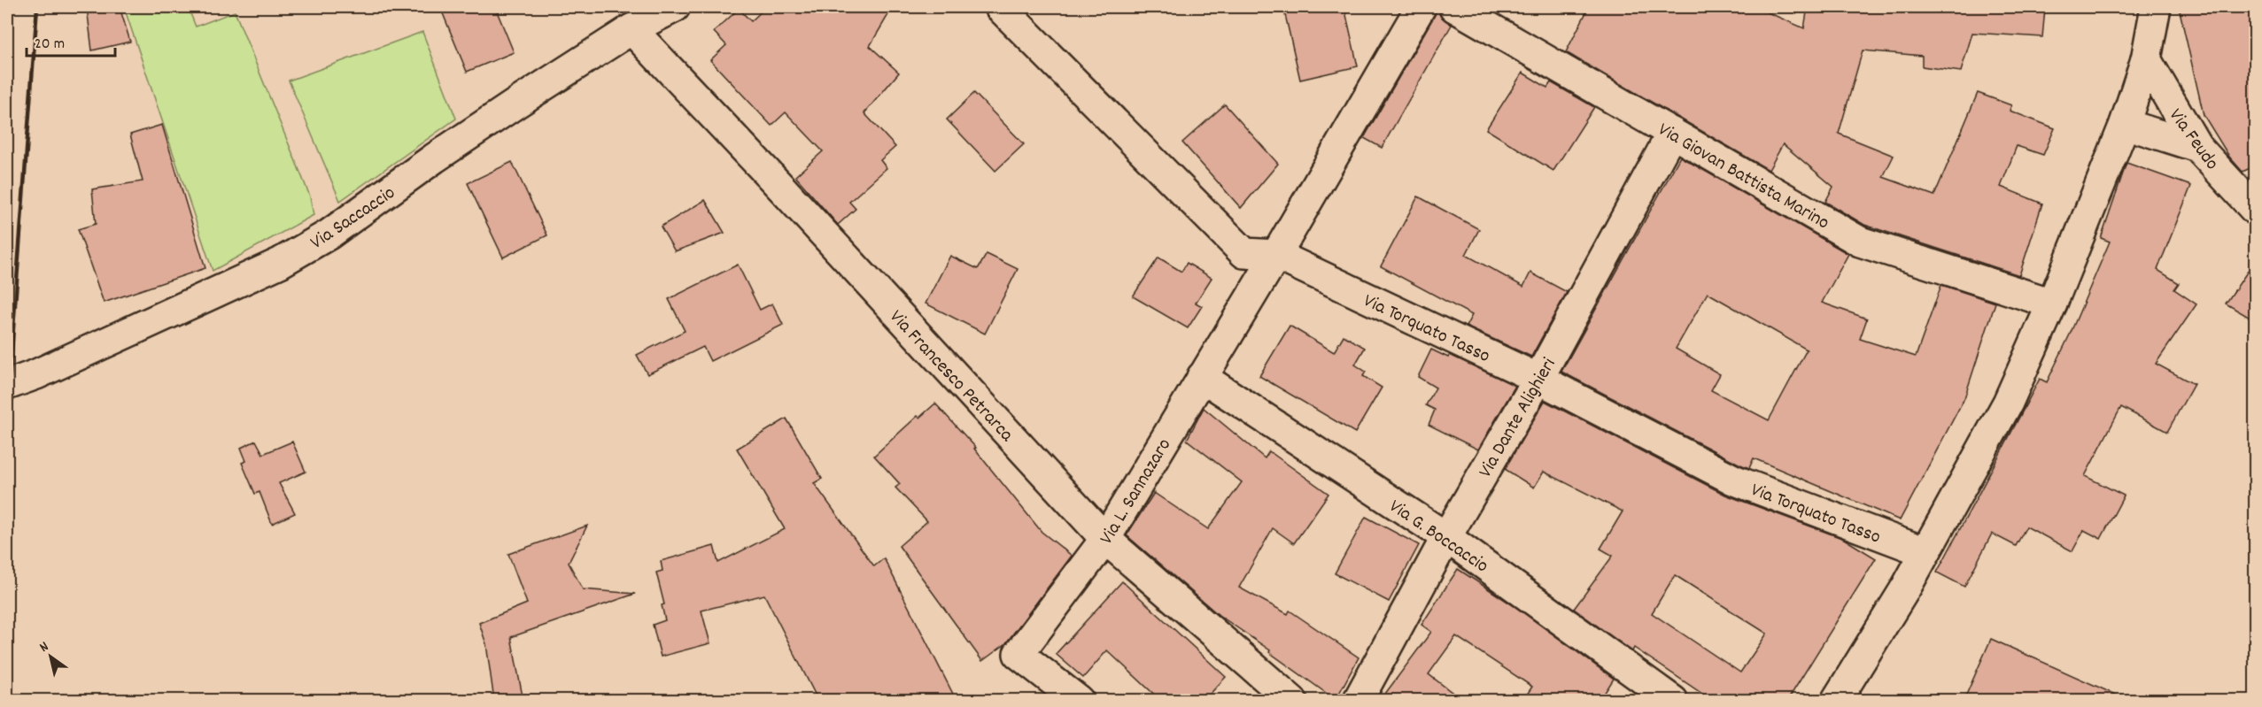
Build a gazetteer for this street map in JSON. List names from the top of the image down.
{
  "streets": {
    "street": [
      "Via Feudo",
      "Via Giovan Battista Marino",
      "Via Saccaccio",
      "Via Torquato Tasso",
      "Via Francesco Petrarca",
      "Via Dante Alighieri",
      "Via L. Sannazaro",
      "Via G. Boccaccio"
    ]
  },
  "crossings": [
    ["Via Giovan Battista Marino", "Via Dante Alighieri"],
    ["Via Saccaccio", "Via Francesco Petrarca"],
    ["Via Torquato Tasso", "Via Dante Alighieri"],
    ["Via Torquato Tasso", "Via L. Sannazaro"],
    ["Via Francesco Petrarca", "Via L. Sannazaro"],
    ["Via Dante Alighieri", "Via G. Boccaccio"],
    ["Via L. Sannazaro", "Via G. Boccaccio"]
  ],
  "scale_bar": "20 m",
  "north": "top left"
}
